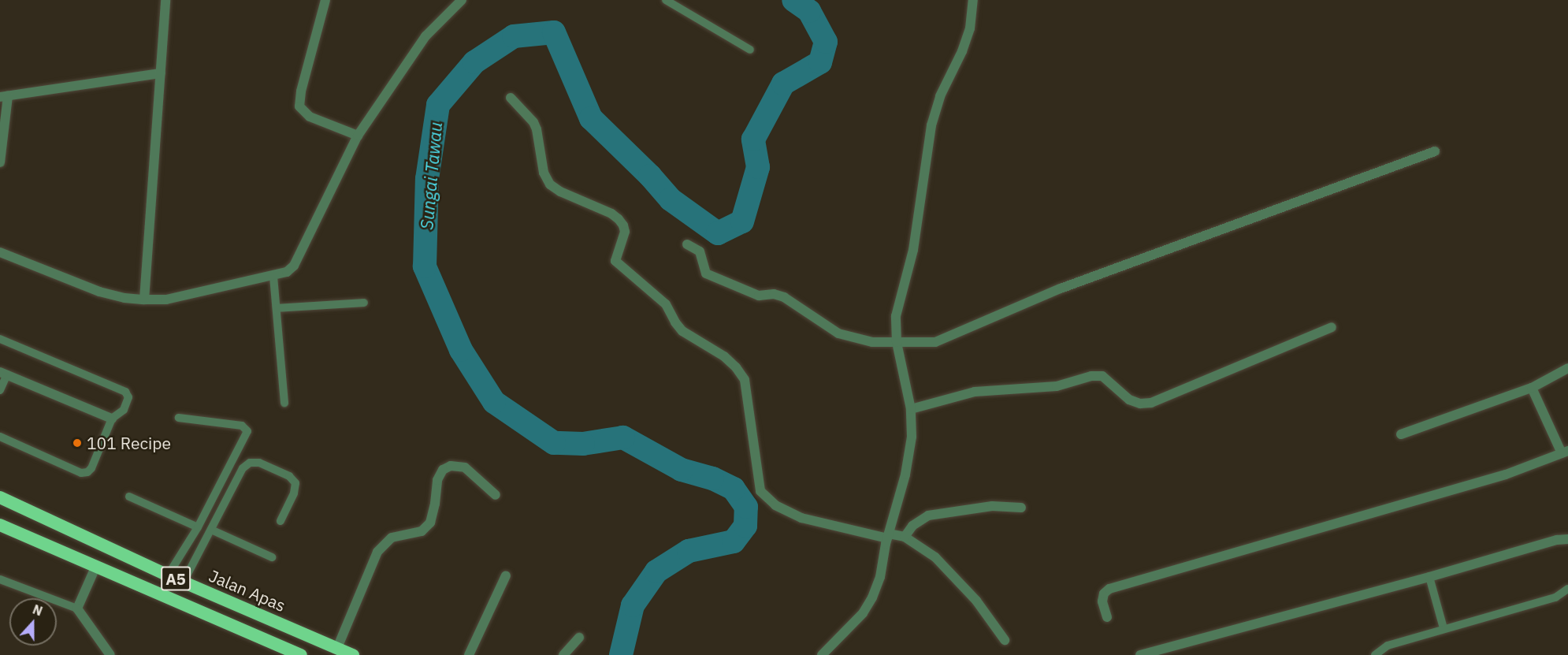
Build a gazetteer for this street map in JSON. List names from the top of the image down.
{
  "streets": {
    "highway": ["A5", "Jalan Apas"]
  },
  "water": ["Sungai Tawau"],
  "places": ["101 Recipe"],
  "north": "top"
}
